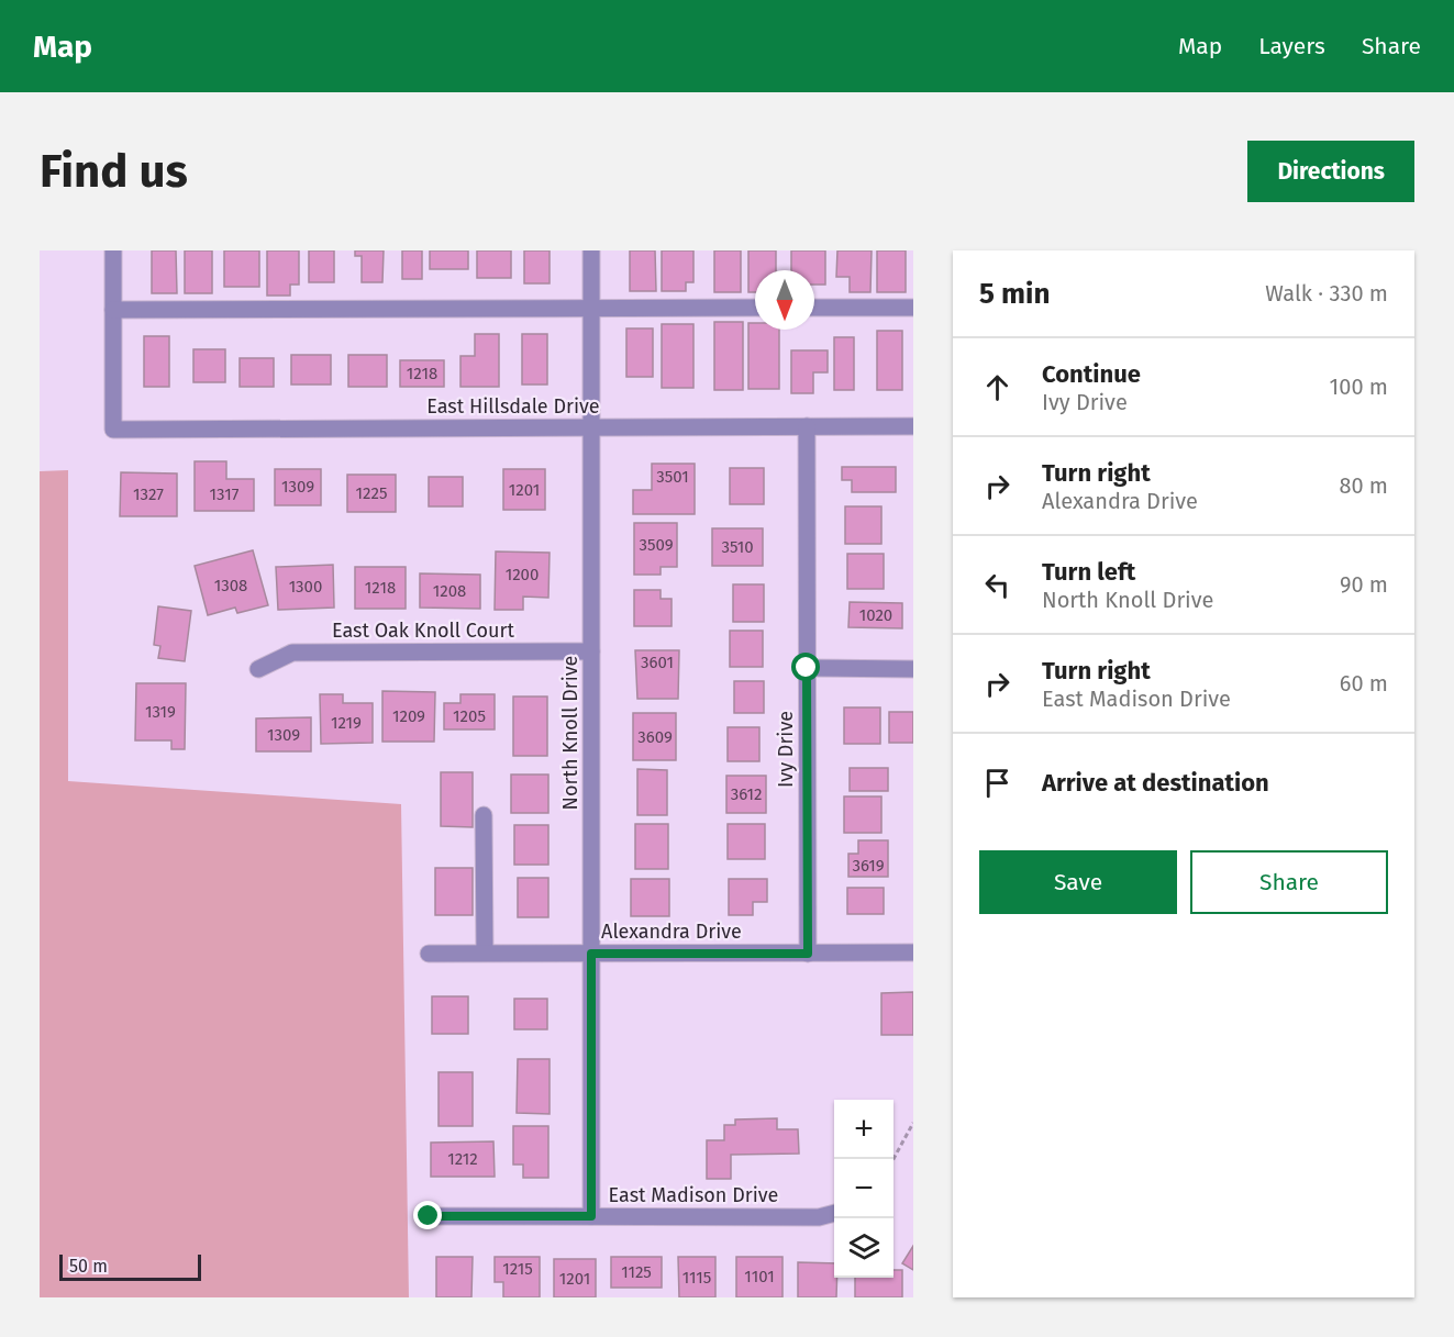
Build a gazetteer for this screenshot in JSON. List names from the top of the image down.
{
  "streets": {
    "street": [
      "East Hillsdale Drive",
      "East Oak Knoll Court",
      "North Knoll Drive",
      "Ivy Drive",
      "Alexandra Drive",
      "East Madison Drive"
    ]
  },
  "crossings": [
    ["East Hillsdale Drive", "North Knoll Drive"],
    ["East Hillsdale Drive", "Ivy Drive"],
    ["East Oak Knoll Court", "North Knoll Drive"],
    ["North Knoll Drive", "Alexandra Drive"],
    ["North Knoll Drive", "East Madison Drive"],
    ["Ivy Drive", "Alexandra Drive"]
  ],
  "house_numbers": [
    "1218",
    "3501",
    "1309",
    "1201",
    "1225",
    "1327",
    "1317",
    "3509",
    "3510",
    "1200",
    "1308",
    "1300",
    "1218",
    "1208",
    "1020",
    "3601",
    "1319",
    "1209",
    "1205",
    "1219",
    "1309",
    "3609",
    "3612",
    "3619",
    "1212",
    "1215",
    "1125",
    "1101",
    "1115",
    "1201"
  ],
  "scale_bar": "50 m",
  "north": "bottom",
  "page": {
    "header": "Map",
    "nav": ["Map", "Layers", "Share"],
    "buttons": [
      "Directions",
      ["Save", "Share"]
    ],
    "title": "Find us",
    "heading": ["5 min", "Walk · 330 m"],
    "list": [
      ["Continue", "Ivy Drive", "100 m"],
      ["Turn right", "Alexandra Drive", "80 m"],
      ["Turn left", "North Knoll Drive", "90 m"],
      ["Turn right", "East Madison Drive", "60 m"],
      "Arrive at destination"
    ],
    "map_buttons": ["+", "−"],
    "scale": "50 m"
  }
}
